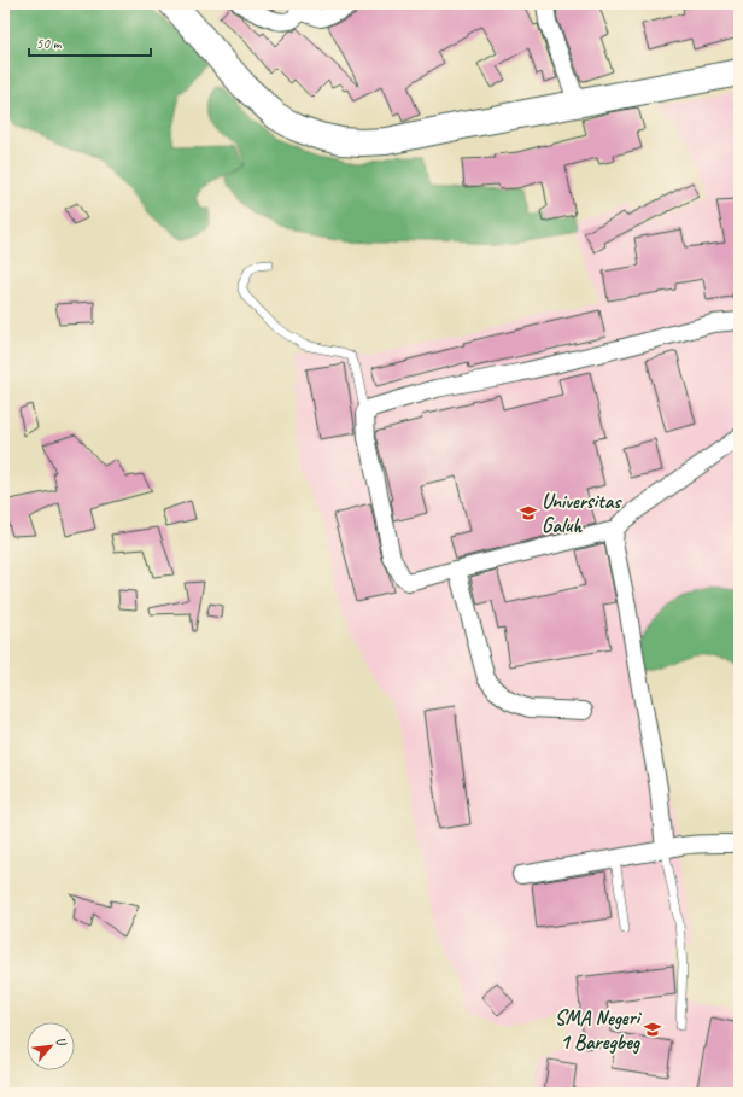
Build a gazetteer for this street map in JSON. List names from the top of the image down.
{
  "places": {
    "school or university": ["Universitas Galuh", "SMA Negeri 1 Baregbeg"]
  },
  "scale_bar": "50 m",
  "north": "top right"
}
